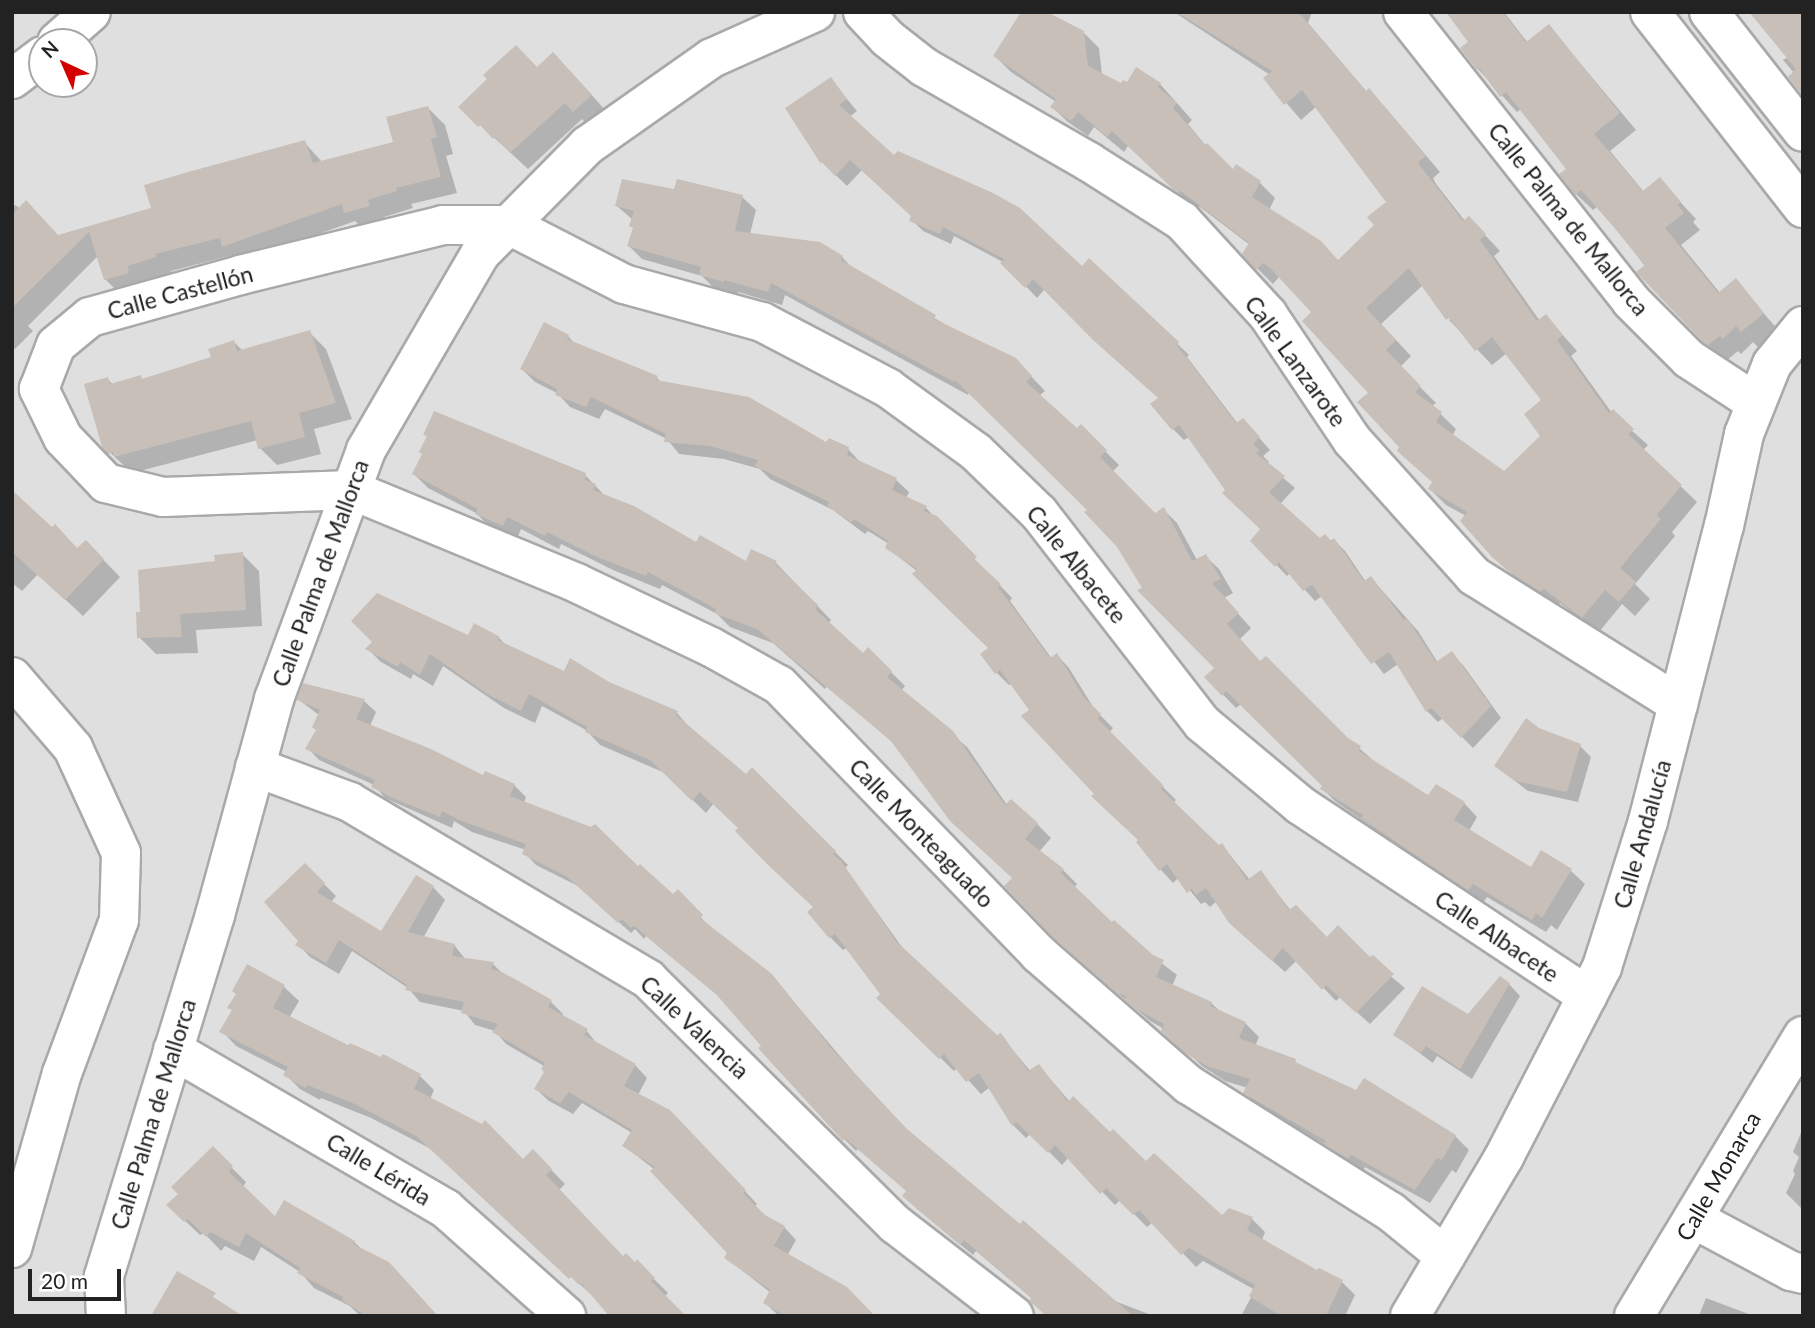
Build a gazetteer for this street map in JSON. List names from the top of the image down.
{
  "streets": {
    "street": [
      "Calle Palma de Mallorca",
      "Calle Castellón",
      "Calle Lanzarote",
      "Calle Albacete",
      "Calle Monteaguado",
      "Calle Andalucía",
      "Calle Valencia",
      "Calle Lérida",
      "Calle Monarca"
    ]
  },
  "crossings": [
    ["Calle Palma de Mallorca", "Calle Castellón"],
    ["Calle Palma de Mallorca", "Calle Albacete"],
    ["Calle Palma de Mallorca", "Calle Monteaguado"],
    ["Calle Palma de Mallorca", "Calle Andalucía"],
    ["Calle Palma de Mallorca", "Calle Valencia"],
    ["Calle Palma de Mallorca", "Calle Lérida"],
    ["Calle Castellón", "Calle Albacete"],
    ["Calle Castellón", "Calle Monteaguado"],
    ["Calle Lanzarote", "Calle Andalucía"],
    ["Calle Albacete", "Calle Andalucía"],
    ["Calle Monteaguado", "Calle Andalucía"]
  ],
  "scale_bar": "20 m",
  "north": "top left"
}
